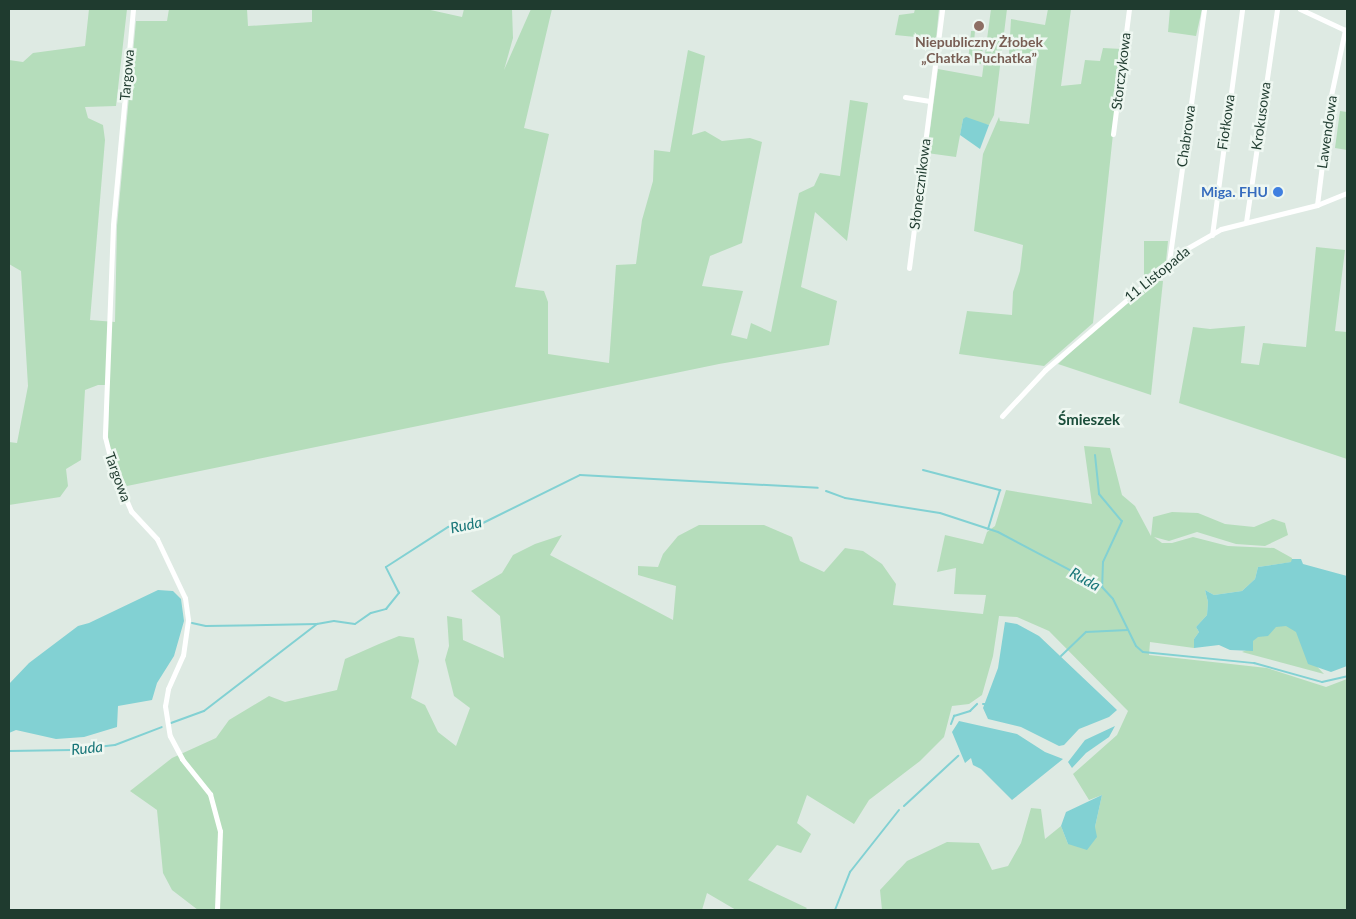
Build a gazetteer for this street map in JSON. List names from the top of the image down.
{
  "streets": {
    "street": [
      "Storczykowa",
      "Targowa",
      "Krokusowa",
      "Fiołkowa",
      "Lawendowa",
      "Chabrowa",
      "Słonecznikowa",
      "11 Listopada"
    ]
  },
  "crossings": [
    ["Krokusowa", "11 Listopada"],
    ["Fiołkowa", "11 Listopada"],
    ["Lawendowa", "11 Listopada"],
    ["Chabrowa", "11 Listopada"]
  ],
  "districts": ["Śmieszek"],
  "water": ["Ruda"],
  "places": ["Niepubliczny Żłobek „Chatka Puchatka”", "Miga. FHU"]
}
